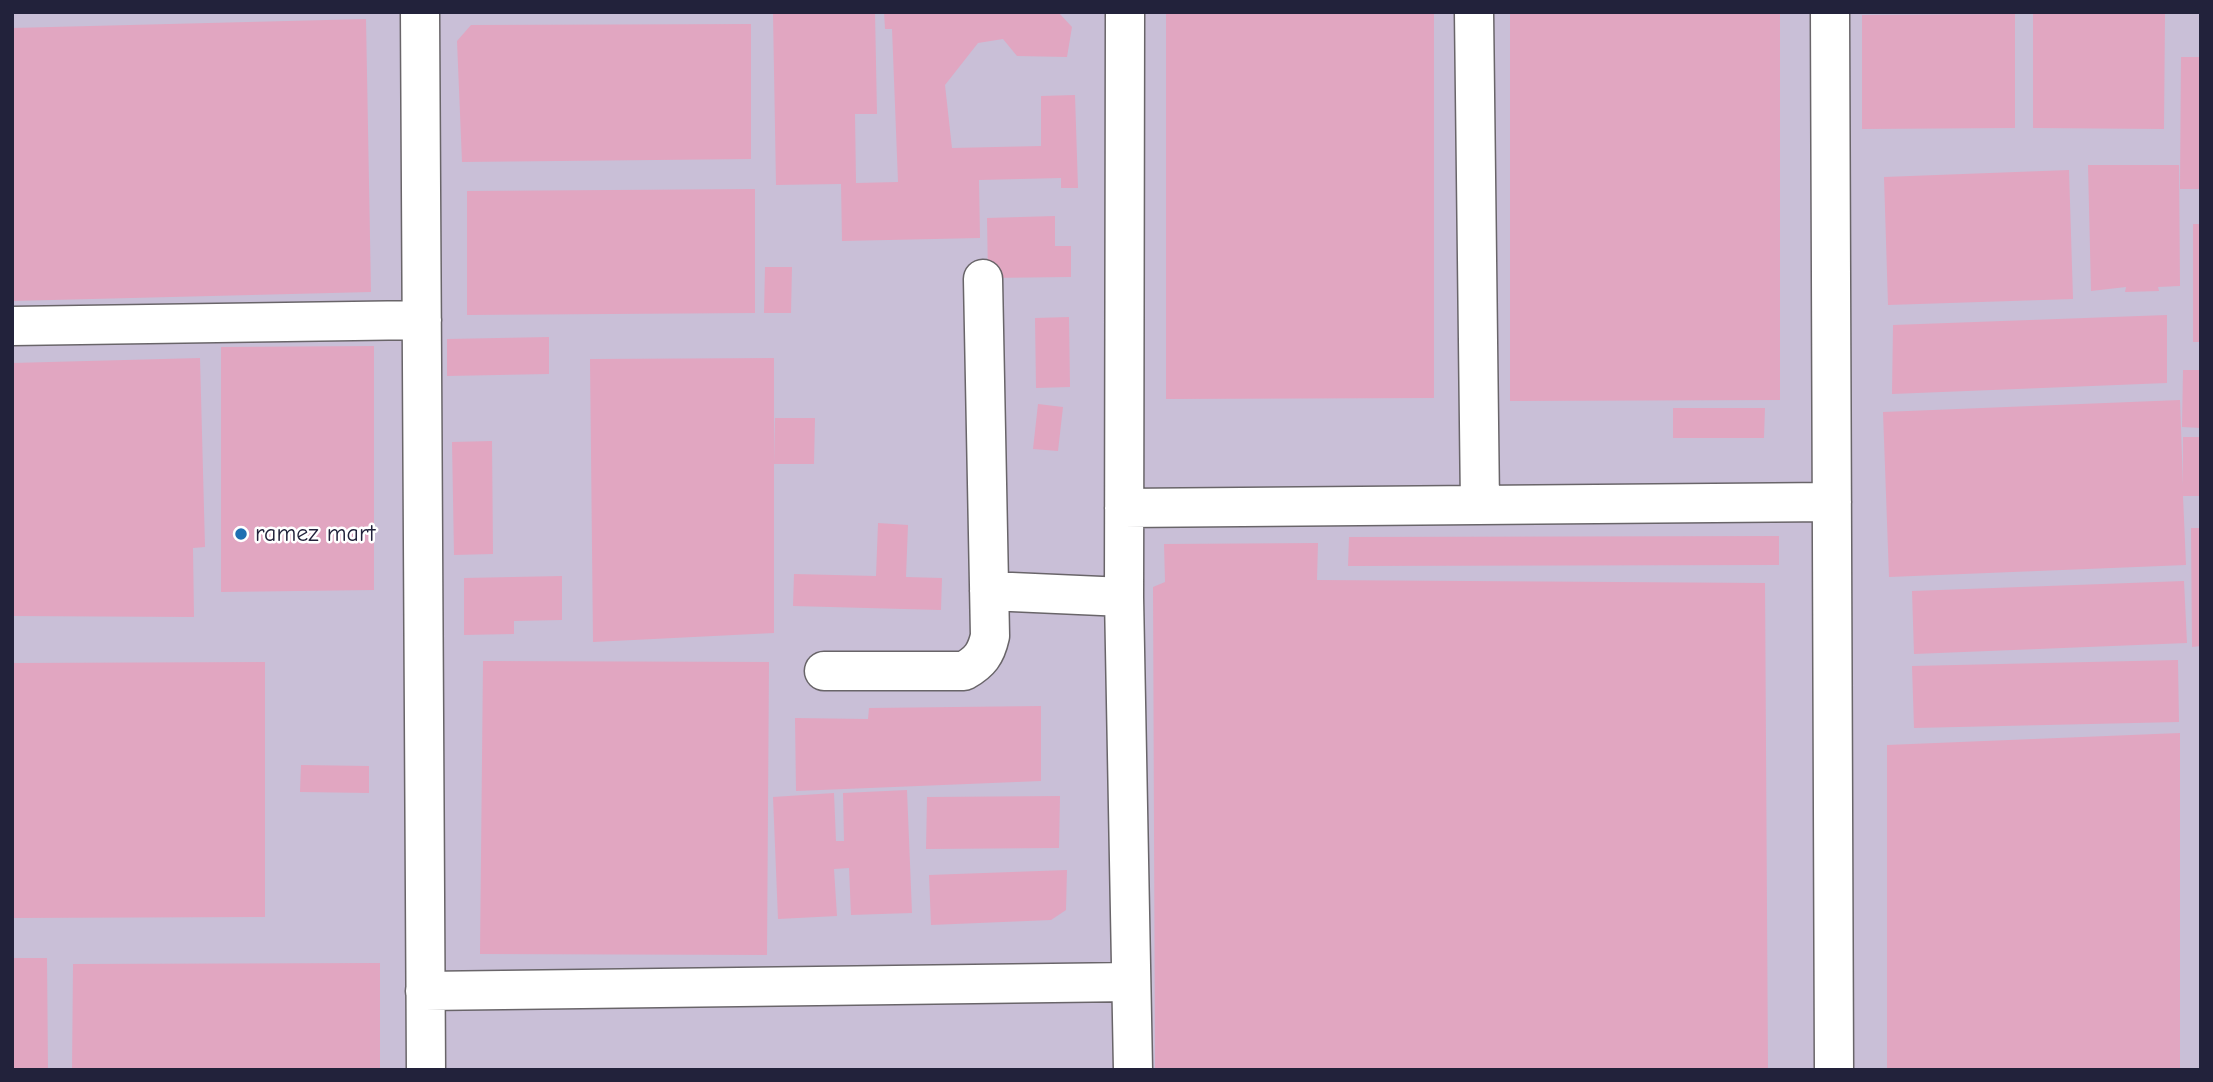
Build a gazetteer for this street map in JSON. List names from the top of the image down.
{
  "places": ["ramez mart"]
}
